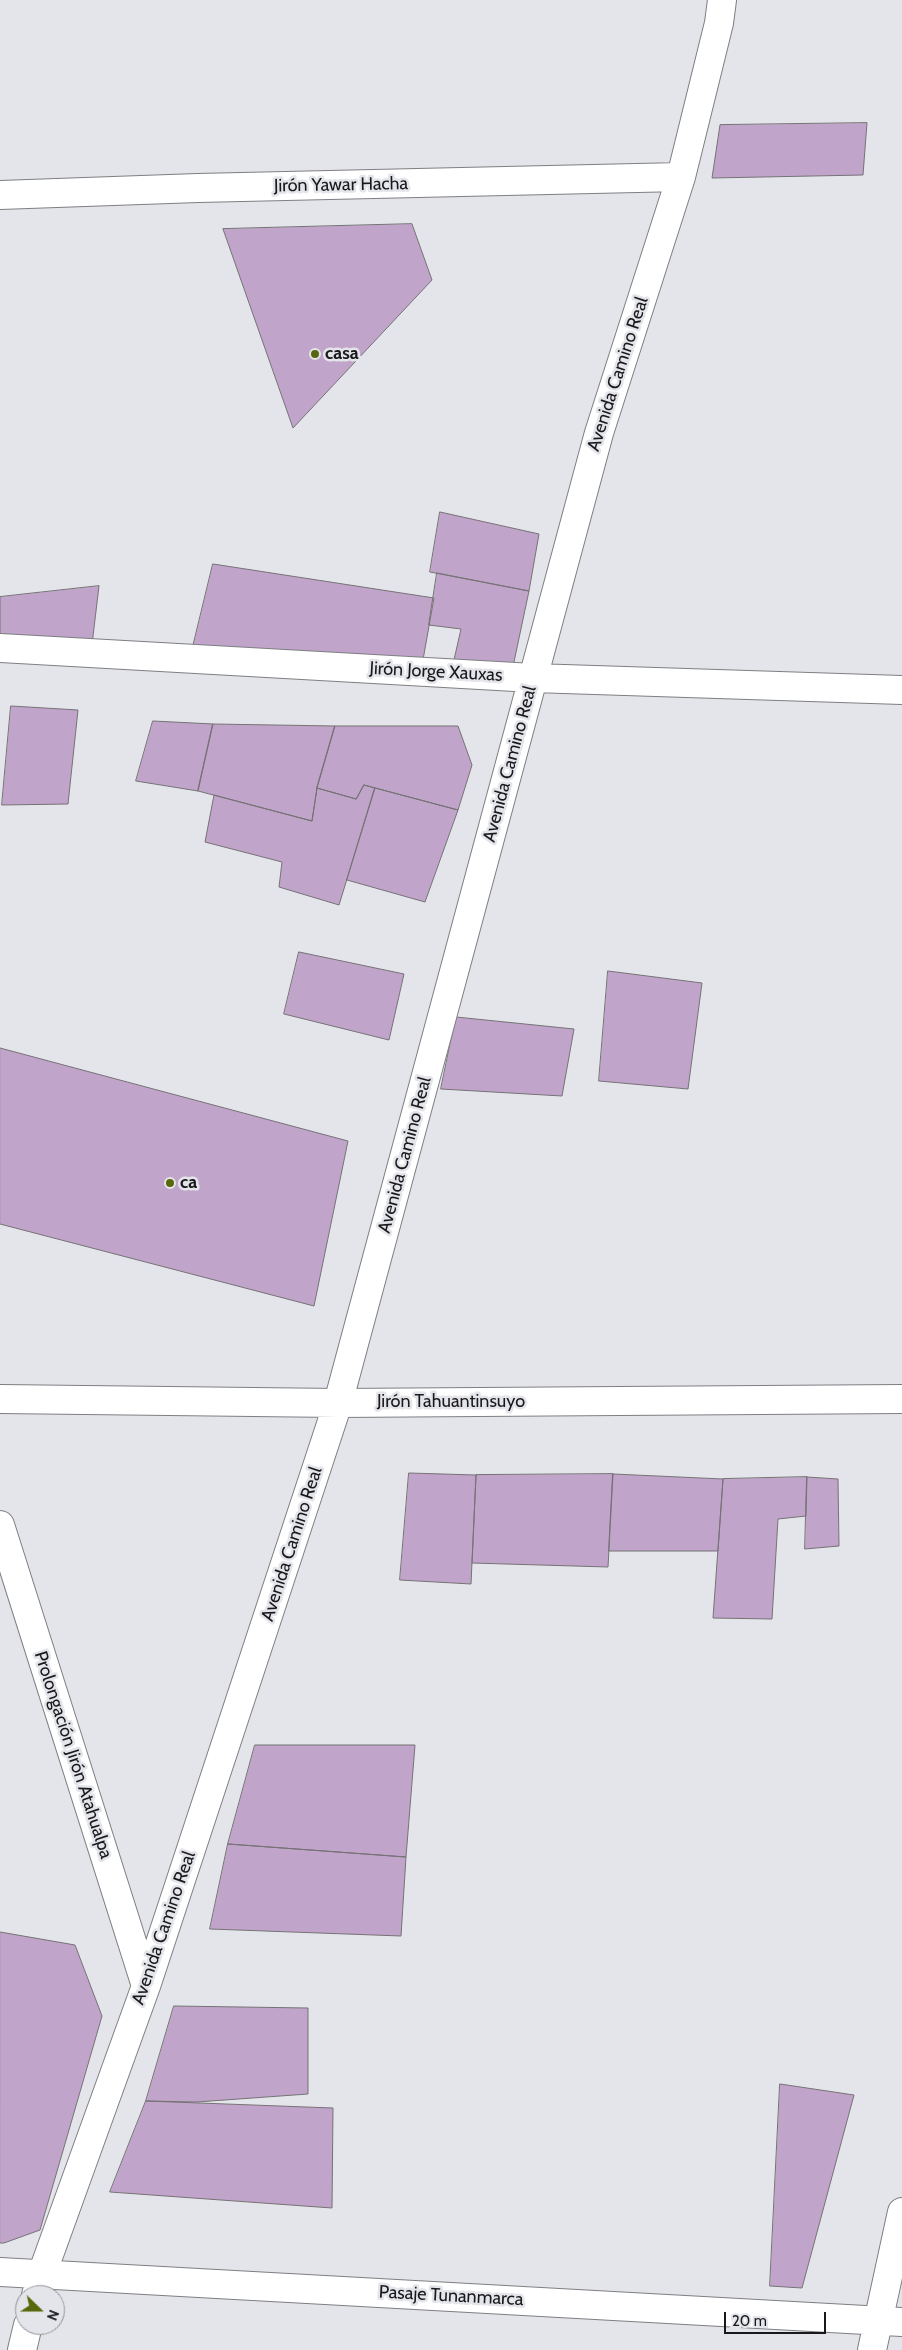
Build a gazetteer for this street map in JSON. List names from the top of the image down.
{
  "streets": {
    "street": [
      "Jirón Yawar Hacha",
      "Avenida Camino Real",
      "Jirón Jorge Xauxas",
      "Jirón Tahuantinsuyo",
      "Prolongación Jirón Atahualpa",
      "Pasaje Tunanmarca"
    ]
  },
  "crossings": [
    ["Jirón Yawar Hacha", "Avenida Camino Real"],
    ["Avenida Camino Real", "Jirón Jorge Xauxas"],
    ["Avenida Camino Real", "Jirón Tahuantinsuyo"],
    ["Avenida Camino Real", "Prolongación Jirón Atahualpa"],
    ["Avenida Camino Real", "Pasaje Tunanmarca"]
  ],
  "places": ["casa", "ca"],
  "scale_bar": "20 m",
  "north": "right"
}
